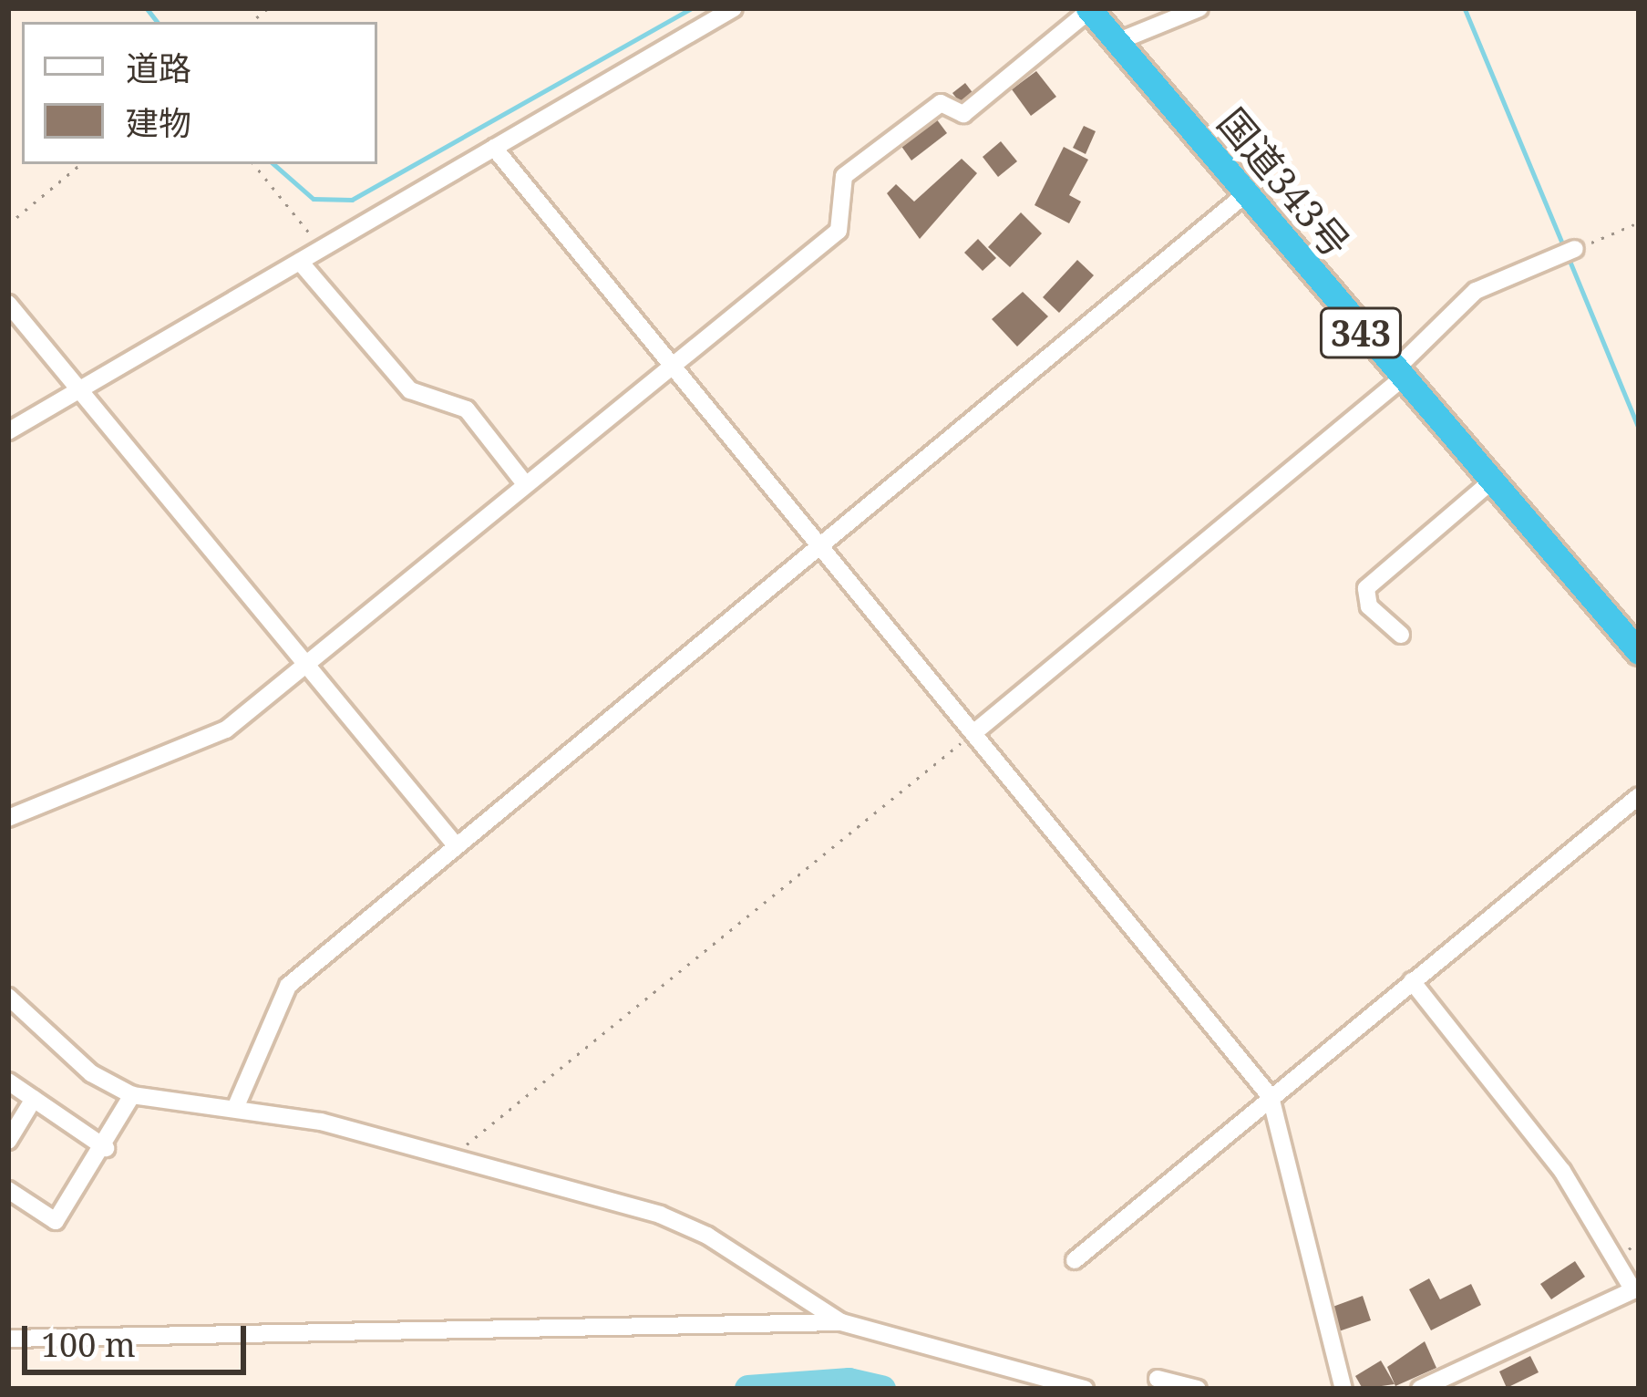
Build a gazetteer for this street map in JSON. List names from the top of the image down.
{
  "streets": {
    "highway": ["国道343号", "343"]
  },
  "legend": ["道路", "建物"],
  "scale_bar": "100 m"
}
